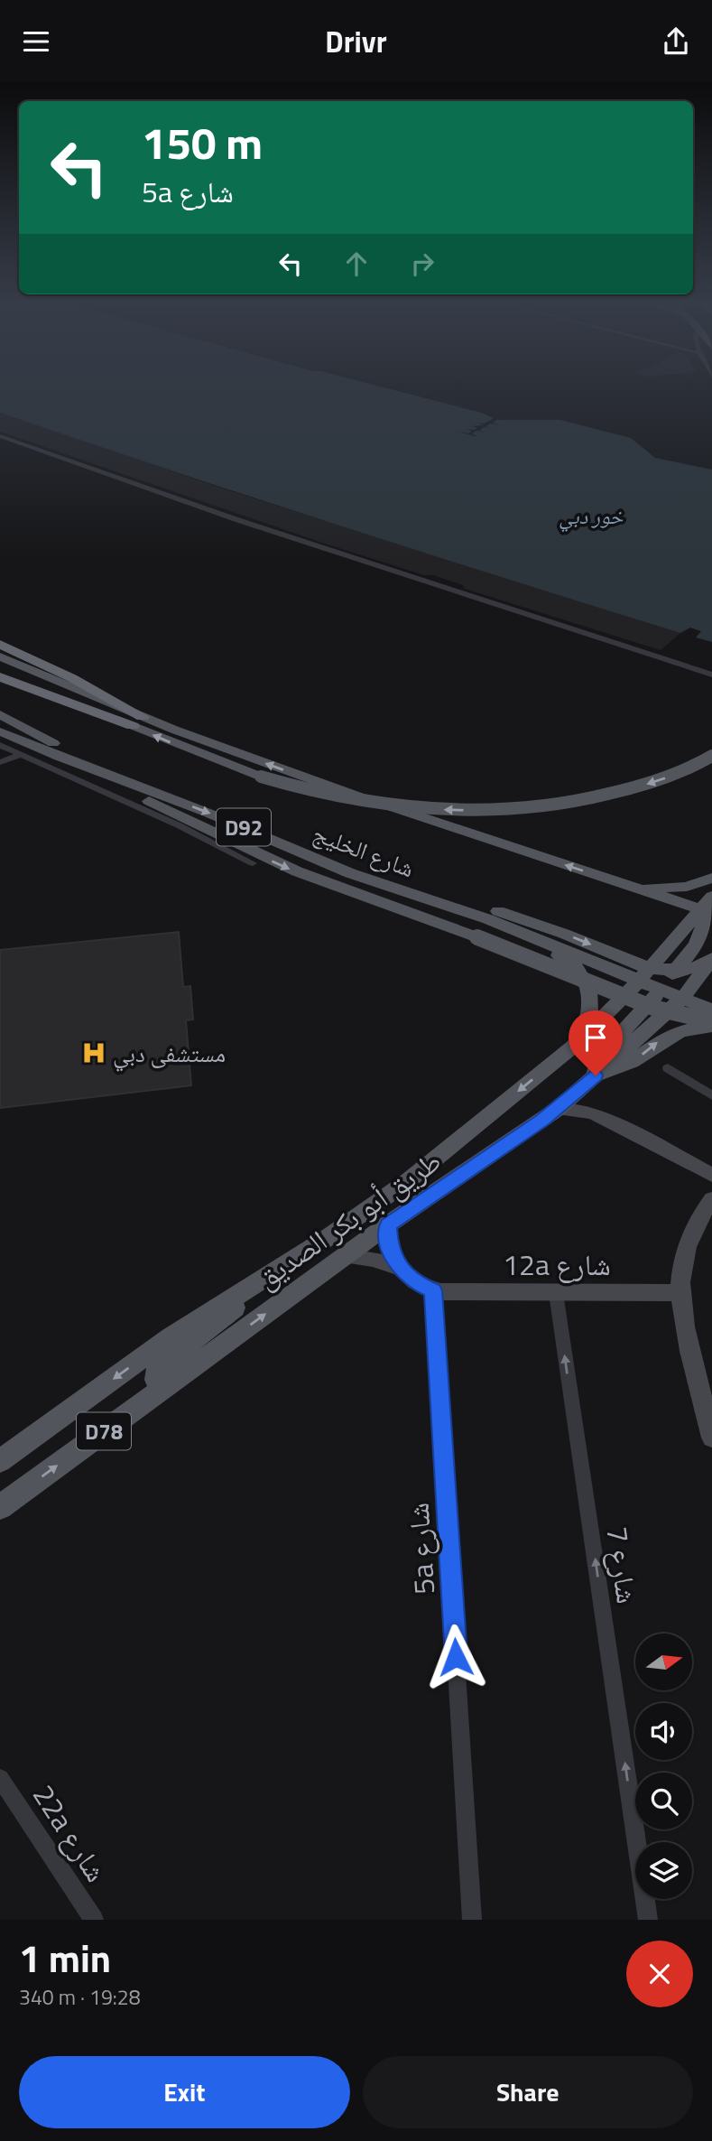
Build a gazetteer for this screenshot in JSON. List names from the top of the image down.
{
  "streets": {
    "main road": [
      "D92",
      "شارع الخليج",
      "طريق أبو بكر الصديق",
      "D78"
    ],
    "street": [
      "12a شارع",
      "5a شارع",
      "شارع 7",
      "22a شارع"
    ]
  },
  "crossings": [
    ["شارع الخليج", "طريق أبو بكر الصديق"],
    ["12a شارع", "5a شارع"],
    ["12a شارع", "شارع 7"]
  ],
  "one_way": ["شارع 7"],
  "water": ["خور دبي"],
  "places": {
    "hospital": ["مستشفى دبي"]
  },
  "north": "right",
  "page": {
    "header": "Drivr",
    "turn": ["150 m", "5a شارع"],
    "heading": ["1 min", "340 m · 19:28"],
    "buttons": ["Exit", "Share"]
  }
}
